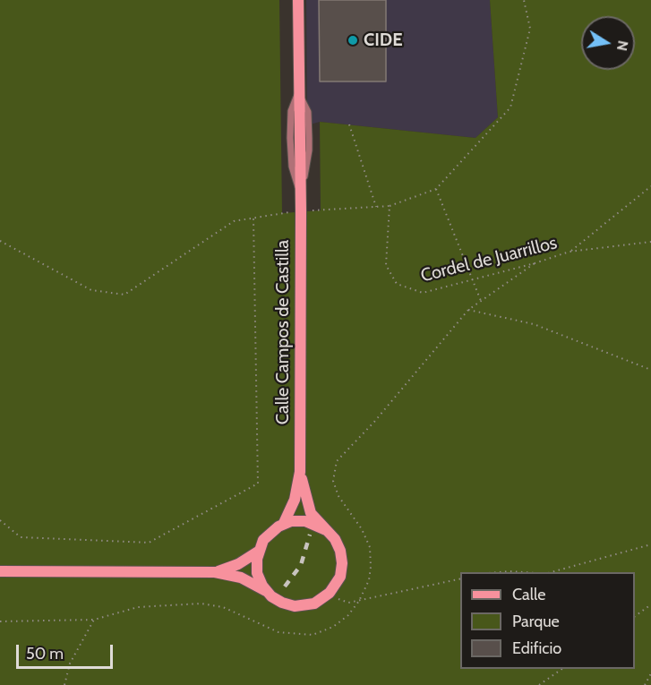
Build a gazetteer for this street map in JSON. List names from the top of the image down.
{
  "streets": {
    "main road": ["Calle Campos de Castilla"],
    "path": ["Cordel de Juarrillos"]
  },
  "places": ["CIDE"],
  "legend": ["Calle", "Parque", "Edificio"],
  "scale_bar": "50 m",
  "north": "right"
}
